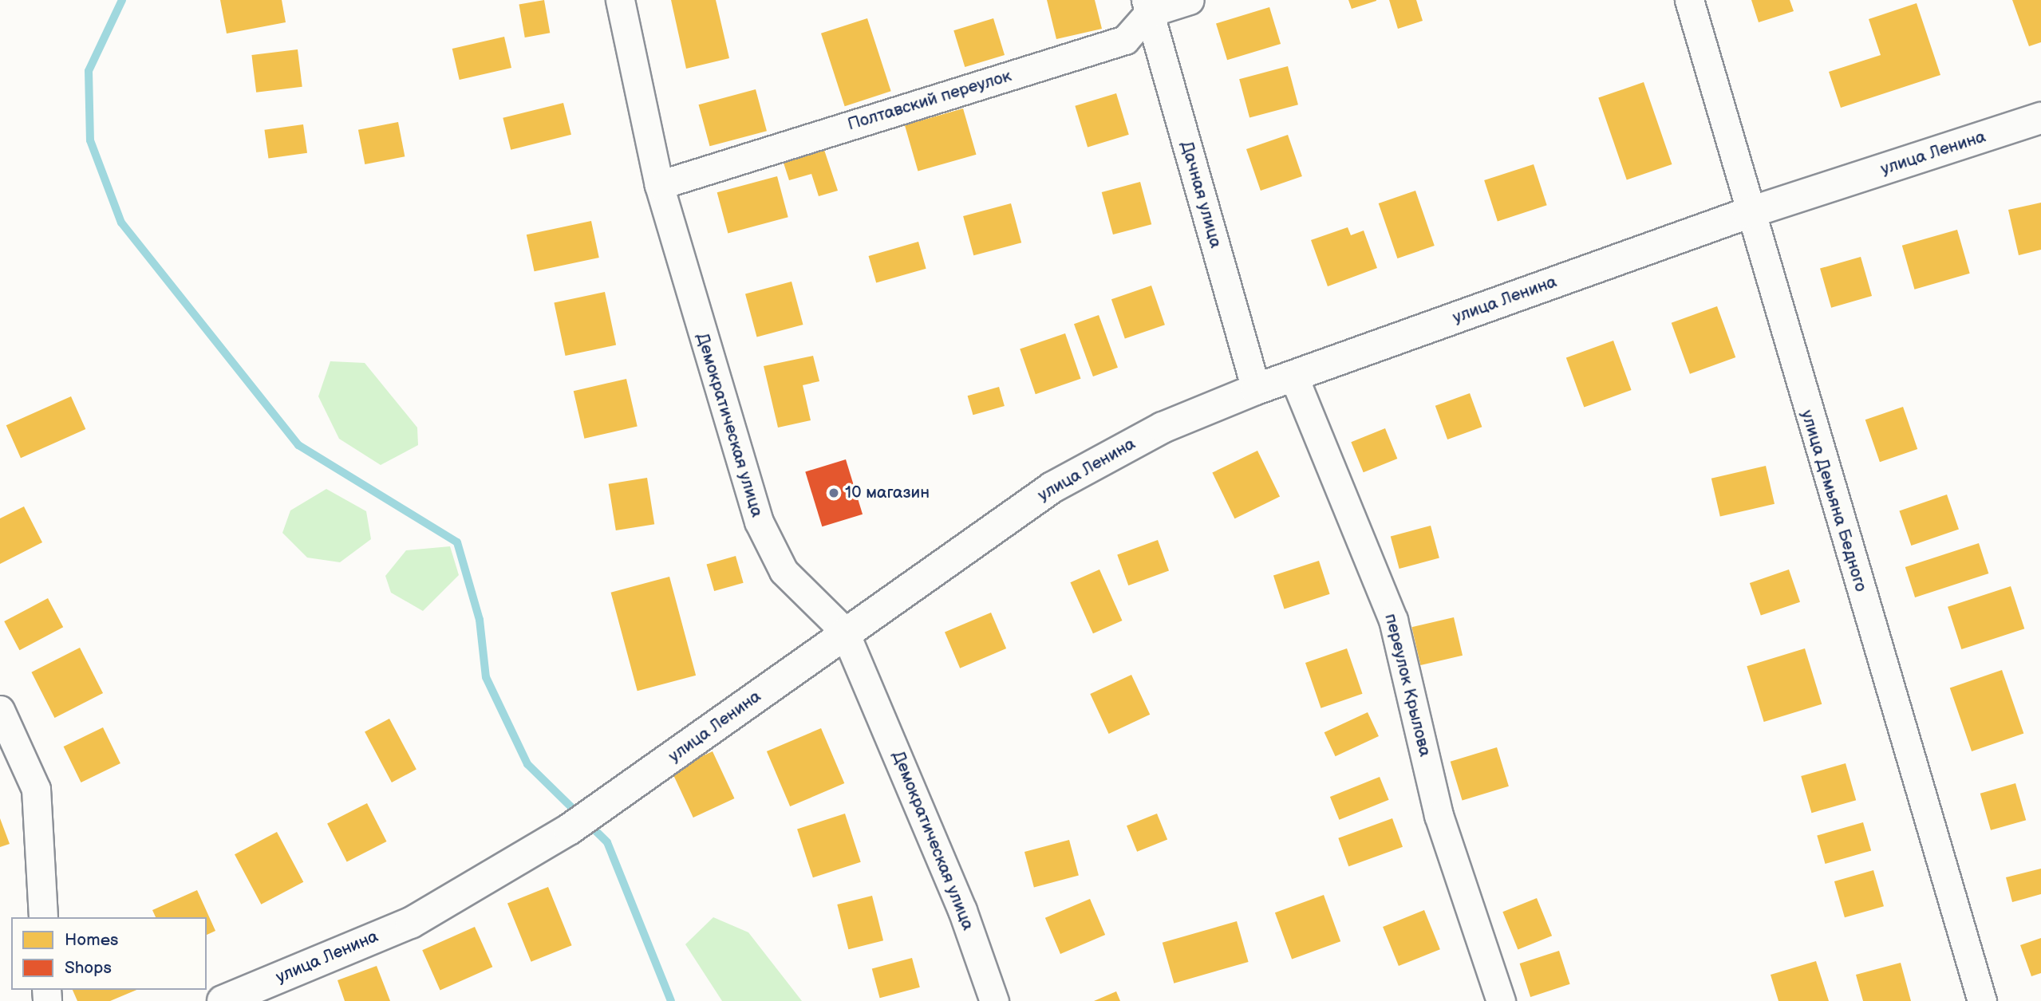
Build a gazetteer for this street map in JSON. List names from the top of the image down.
{
  "streets": {
    "street": [
      "Полтавский переулок",
      "улица Ленина",
      "Дачная улица",
      "Демократическая улица",
      "улица Демьяна Бедного",
      "переулок Крылова"
    ]
  },
  "crossings": [
    ["Полтавский переулок", "Дачная улица"],
    ["Полтавский переулок", "Демократическая улица"],
    ["улица Ленина", "Дачная улица"],
    ["улица Ленина", "Демократическая улица"],
    ["улица Ленина", "улица Демьяна Бедного"],
    ["улица Ленина", "переулок Крылова"]
  ],
  "places": ["10 магазин"],
  "legend": ["Homes", "Shops"]
}
